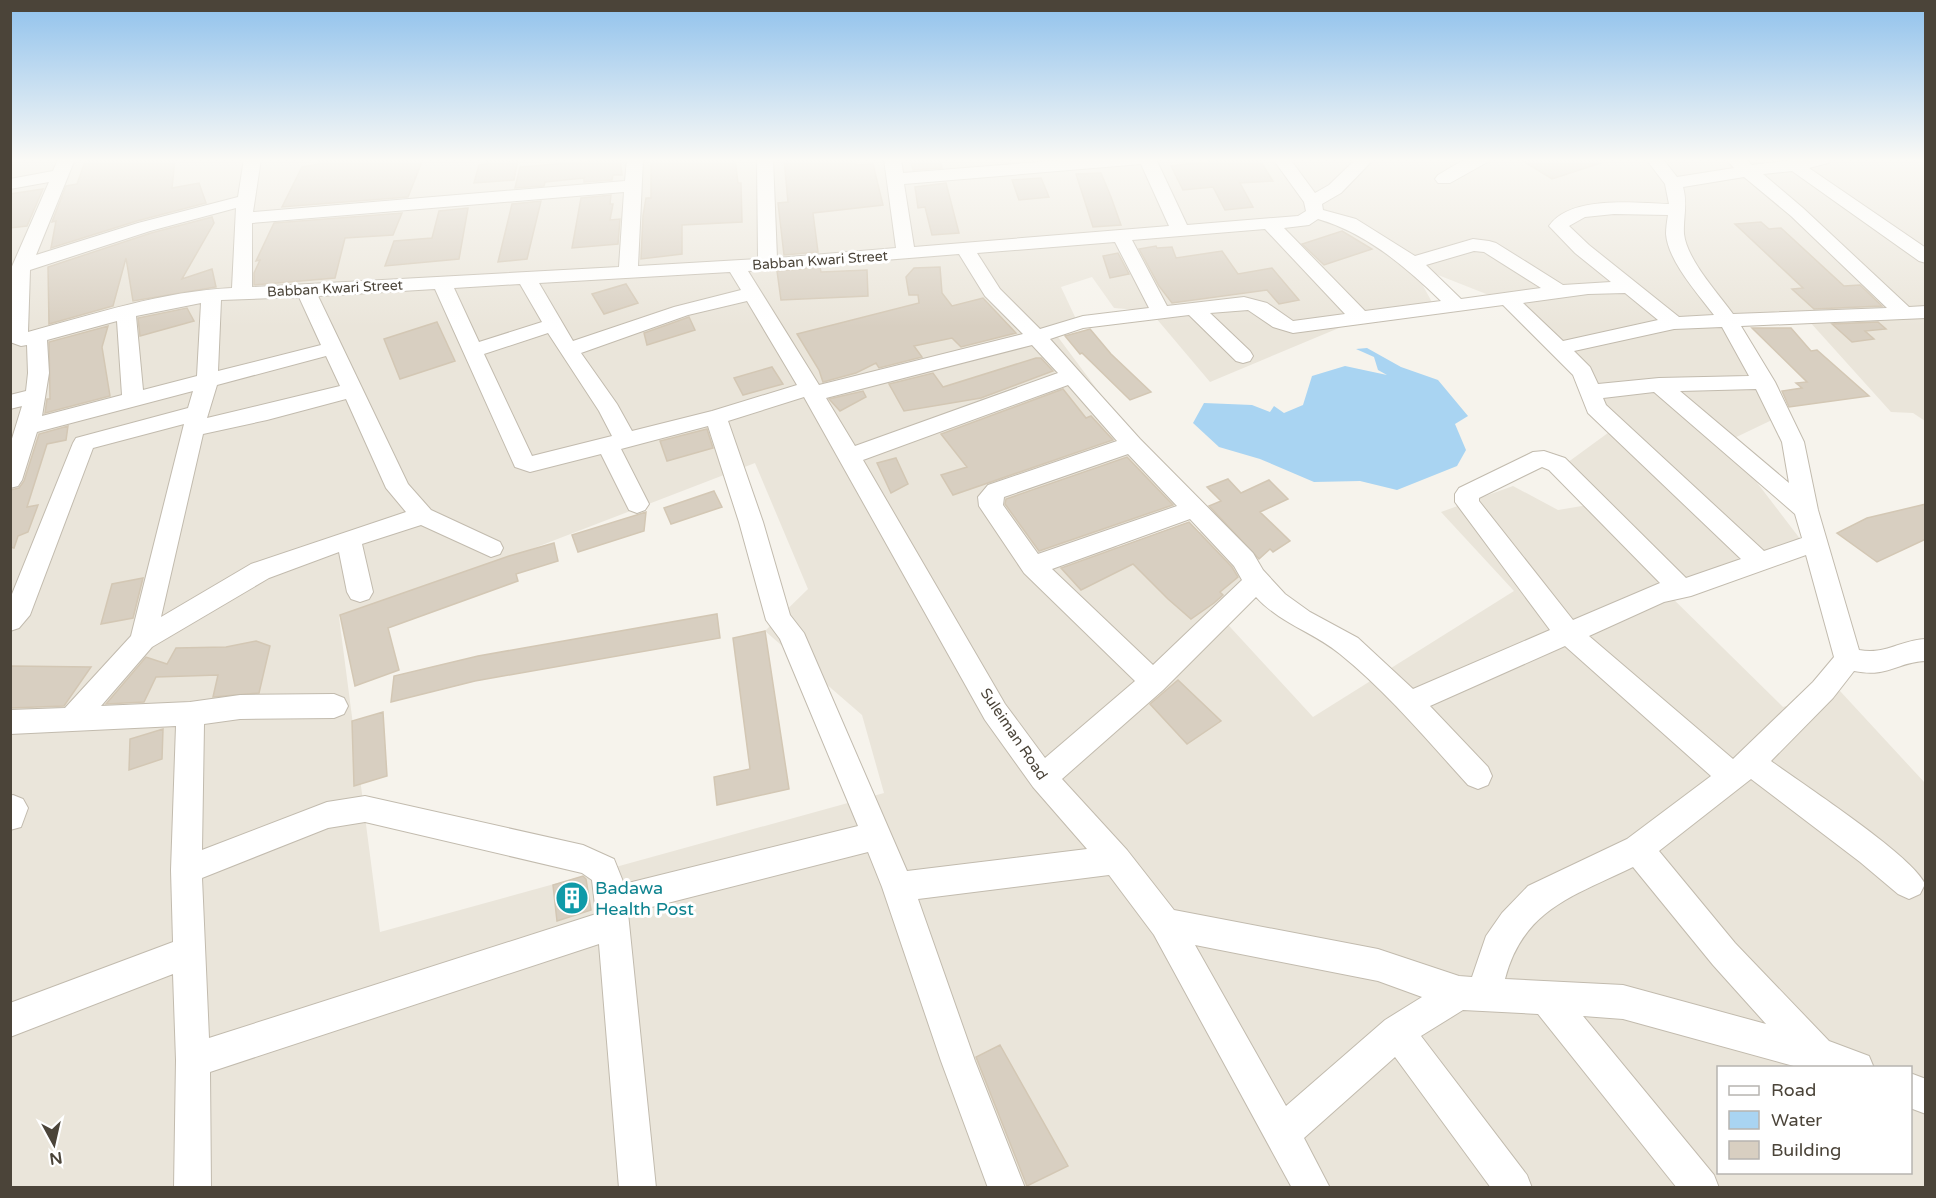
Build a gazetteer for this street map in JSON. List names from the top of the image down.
{
  "streets": {
    "street": ["Babban Kwari Street", "Suleiman Road"]
  },
  "crossings": [
    ["Babban Kwari Street", "Suleiman Road"]
  ],
  "places": {
    "building": ["Badawa Health Post"]
  },
  "legend": ["Road", "Water", "Building"],
  "north": "bottom"
}
